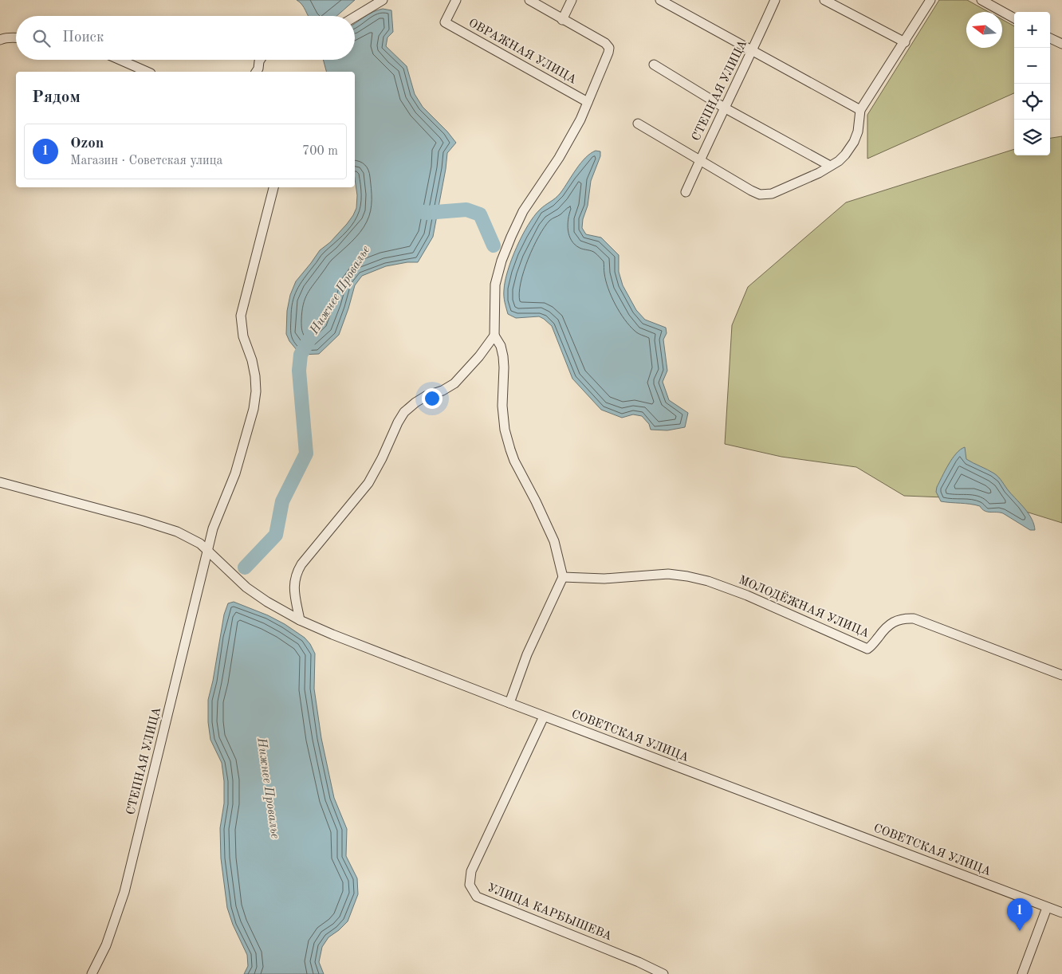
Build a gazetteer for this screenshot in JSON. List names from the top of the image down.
{
  "streets": {
    "street": [
      "ОВРАЖНАЯ УЛИЦА",
      "СТЕПНАЯ УЛИЦА",
      "МОЛОДЁЖНАЯ УЛИЦА",
      "СОВЕТСКАЯ УЛИЦА",
      "УЛИЦА КАРБЫШЕВА"
    ]
  },
  "crossings": [
    ["СТЕПНАЯ УЛИЦА", "СОВЕТСКАЯ УЛИЦА"],
    ["СОВЕТСКАЯ УЛИЦА", "УЛИЦА КАРБЫШЕВА"]
  ],
  "water": ["Нижнее Провалье"],
  "north": "left",
  "page": {
    "map_buttons": ["+", "−"],
    "search": "Поиск",
    "heading": "Рядом",
    "list": [
      {
        "mark": "1",
        "name": "Ozon",
        "note": "Магазин · Советская улица",
        "value": "700 m"
      }
    ],
    "pins": "1"
  }
}
